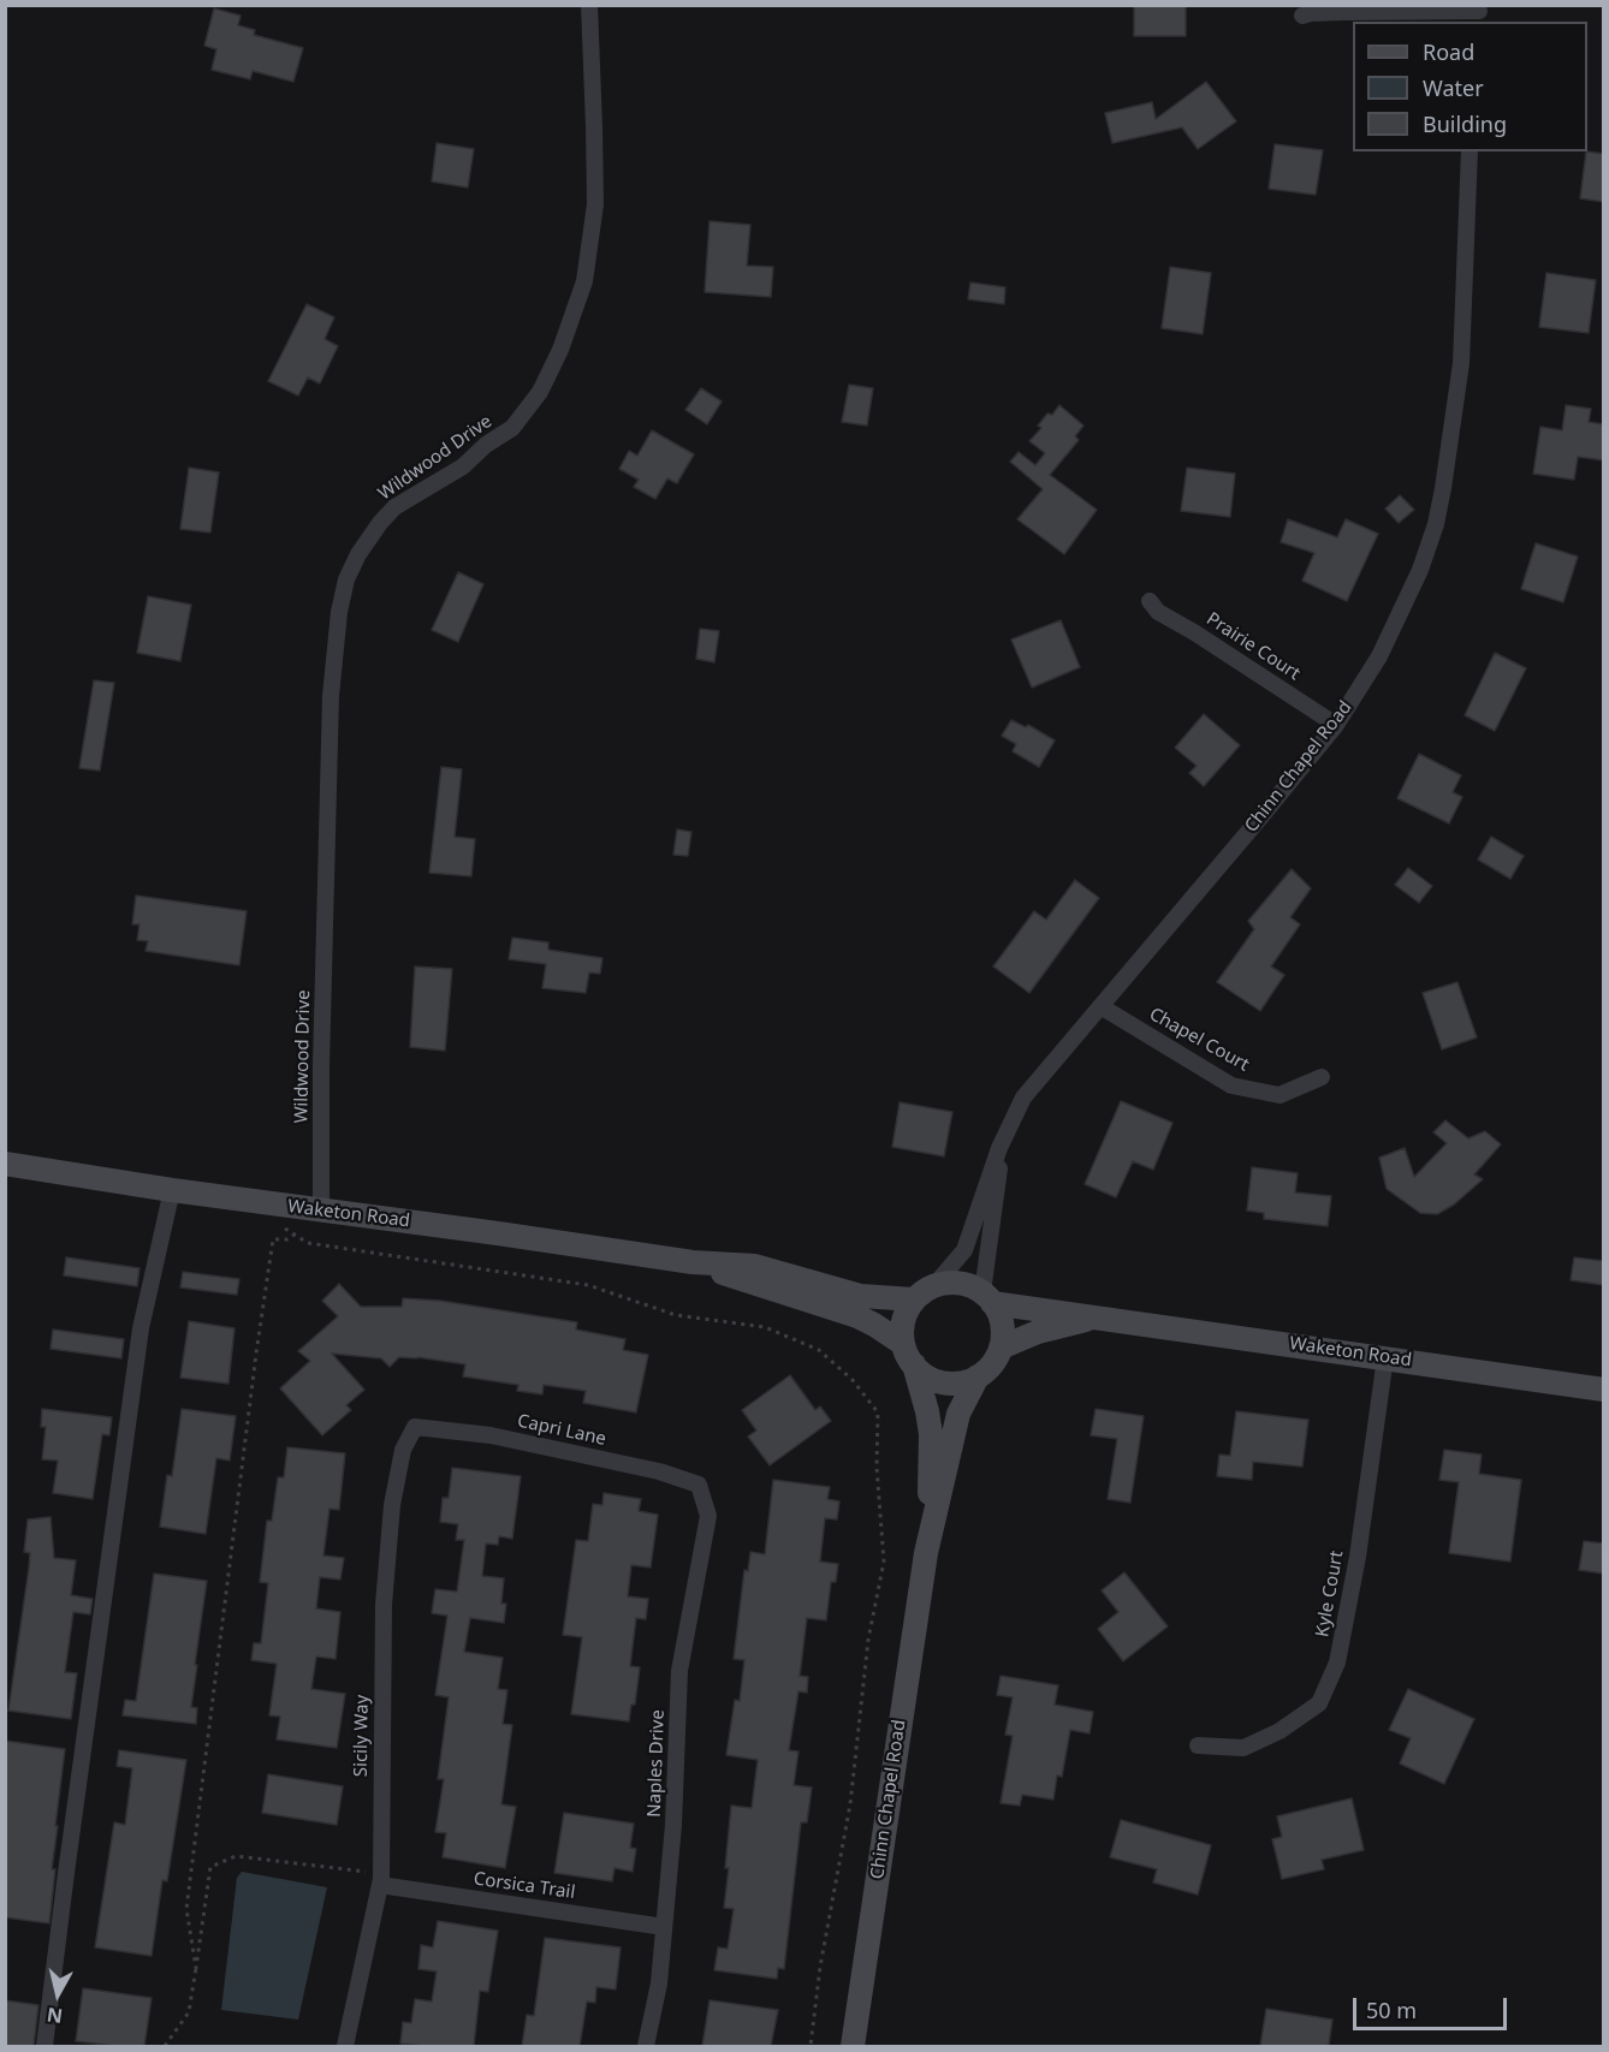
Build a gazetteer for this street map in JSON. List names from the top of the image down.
{
  "streets": {
    "street": [
      "Wildwood Drive",
      "Prairie Court",
      "Chinn Chapel Road",
      "Chapel Court",
      "Waketon Road",
      "Capri Lane",
      "Kyle Court",
      "Sicily Way",
      "Naples Drive",
      "Corsica Trail"
    ]
  },
  "crossings": [
    ["Wildwood Drive", "Waketon Road"],
    ["Prairie Court", "Chinn Chapel Road"],
    ["Chinn Chapel Road", "Chapel Court"],
    ["Chinn Chapel Road", "Waketon Road"],
    ["Waketon Road", "Kyle Court"],
    ["Capri Lane", "Sicily Way"],
    ["Capri Lane", "Naples Drive"],
    ["Sicily Way", "Corsica Trail"],
    ["Naples Drive", "Corsica Trail"]
  ],
  "legend": ["Road", "Water", "Building"],
  "scale_bar": "50 m",
  "north": "bottom"
}
